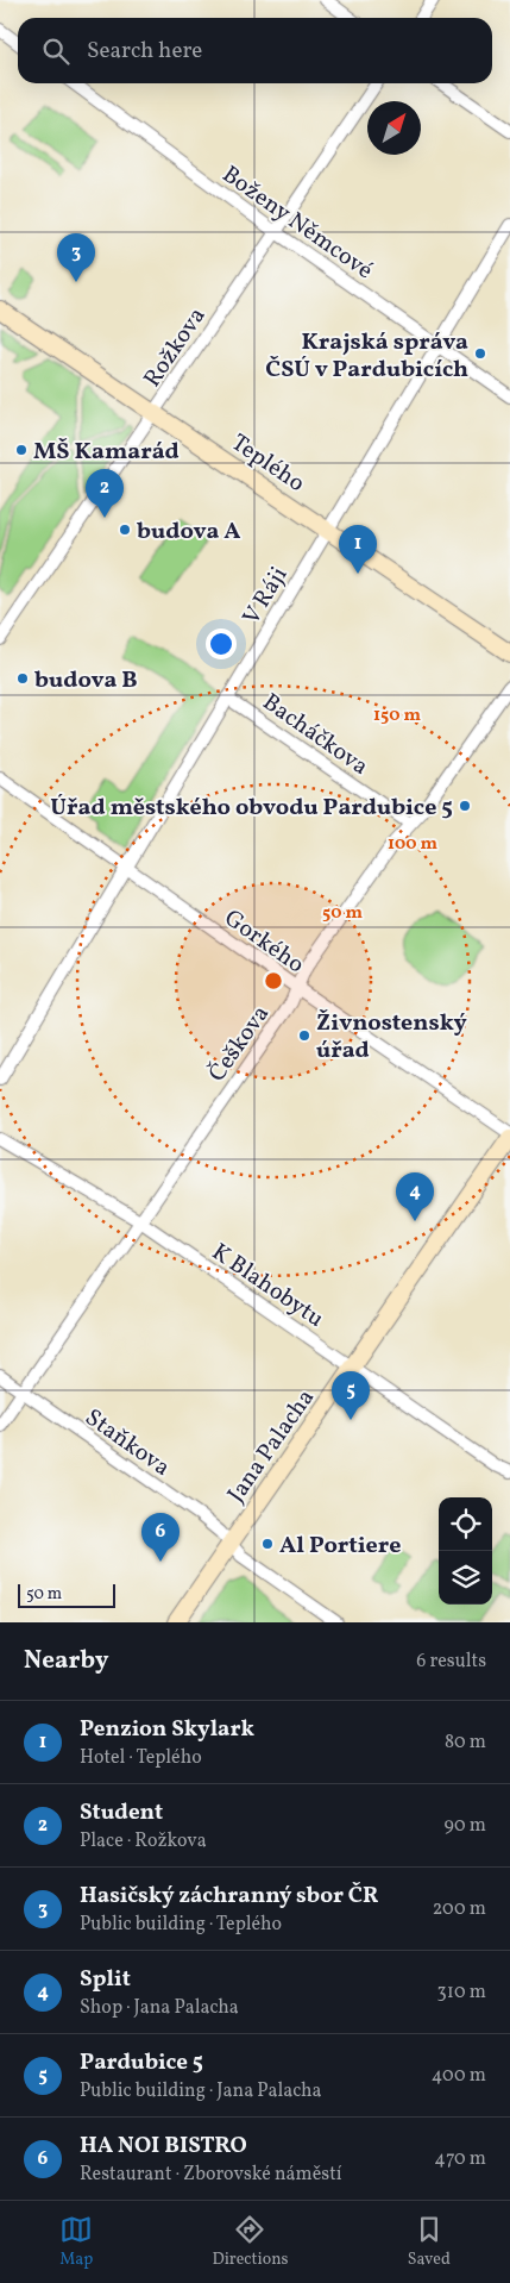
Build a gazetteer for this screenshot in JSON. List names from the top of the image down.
{
  "streets": {
    "main road": ["Teplého", "Jana Palacha"],
    "street": [
      "Boženy Němcové",
      "Rožkova",
      "V Ráji",
      "Bacháčkova",
      "Gorkého",
      "Češkova",
      "K Blahobytu",
      "Staňkova"
    ]
  },
  "crossings": [
    ["Boženy Němcové", "Rožkova"],
    ["Boženy Němcové", "V Ráji"],
    ["Rožkova", "Teplého"],
    ["Teplého", "V Ráji"],
    ["V Ráji", "Bacháčkova"],
    ["V Ráji", "Gorkého"],
    ["Bacháčkova", "Češkova"],
    ["Gorkého", "Češkova"],
    ["Češkova", "K Blahobytu"],
    ["Češkova", "Staňkova"],
    ["K Blahobytu", "Jana Palacha"],
    ["Staňkova", "Jana Palacha"]
  ],
  "places": [
    "Krajská správa ČSÚ v Pardubicích",
    "MŠ Kamarád",
    "budova A",
    "budova B",
    "Úřad městského obvodu Pardubice 5",
    "Živnostenský úřad",
    "Al Portiere"
  ],
  "scale_bar": "50 m",
  "north": "top right",
  "page": {
    "search": "Search here",
    "pins": [
      "3",
      "2",
      "1",
      "4",
      "5",
      "6"
    ],
    "scale": "50 m",
    "heading": ["Nearby", "6 results"],
    "list": [
      {
        "mark": "1",
        "name": "Penzion Skylark",
        "note": "Hotel · Teplého",
        "value": "80 m"
      },
      {
        "mark": "2",
        "name": "Student",
        "note": "Place · Rožkova",
        "value": "90 m"
      },
      {
        "mark": "3",
        "name": "Hasičský záchranný sbor ČR",
        "note": "Public building · Teplého",
        "value": "200 m"
      },
      {
        "mark": "4",
        "name": "Split",
        "note": "Shop · Jana Palacha",
        "value": "310 m"
      },
      {
        "mark": "5",
        "name": "Pardubice 5",
        "note": "Public building · Jana Palacha",
        "value": "400 m"
      },
      {
        "mark": "6",
        "name": "HA NOI BISTRO",
        "note": "Restaurant · Zborovské náměstí",
        "value": "470 m"
      }
    ],
    "nav": ["Map", "Directions", "Saved"]
  },
  "rings": ["150 m", "100 m", "50 m"]
}
